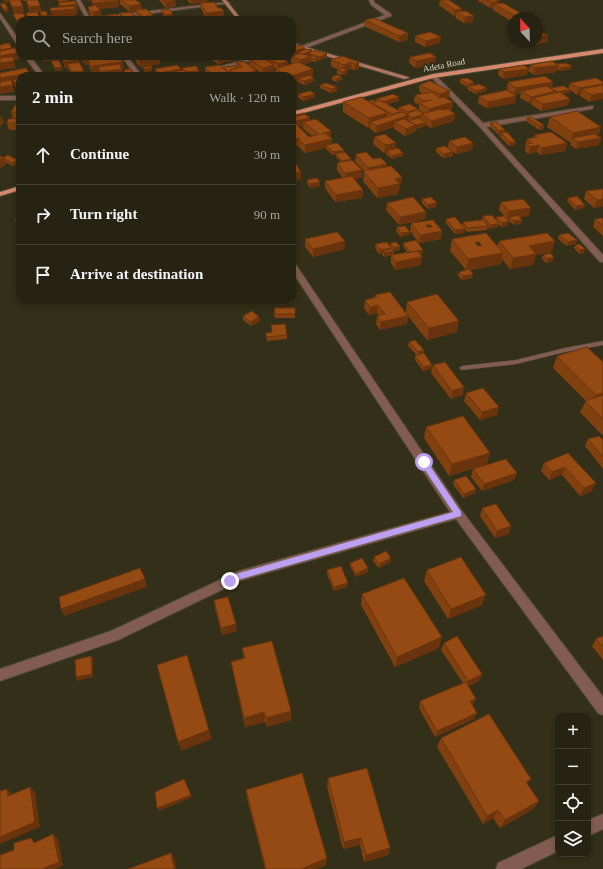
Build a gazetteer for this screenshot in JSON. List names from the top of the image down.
{
  "streets": {
    "main road": ["Adeta Road"]
  },
  "north": "top",
  "page": {
    "search": "Search here",
    "heading": ["2 min", "Walk · 120 m"],
    "list": [
      ["Continue", "30 m"],
      ["Turn right", "90 m"],
      "Arrive at destination"
    ],
    "map_buttons": ["+", "−"]
  }
}
